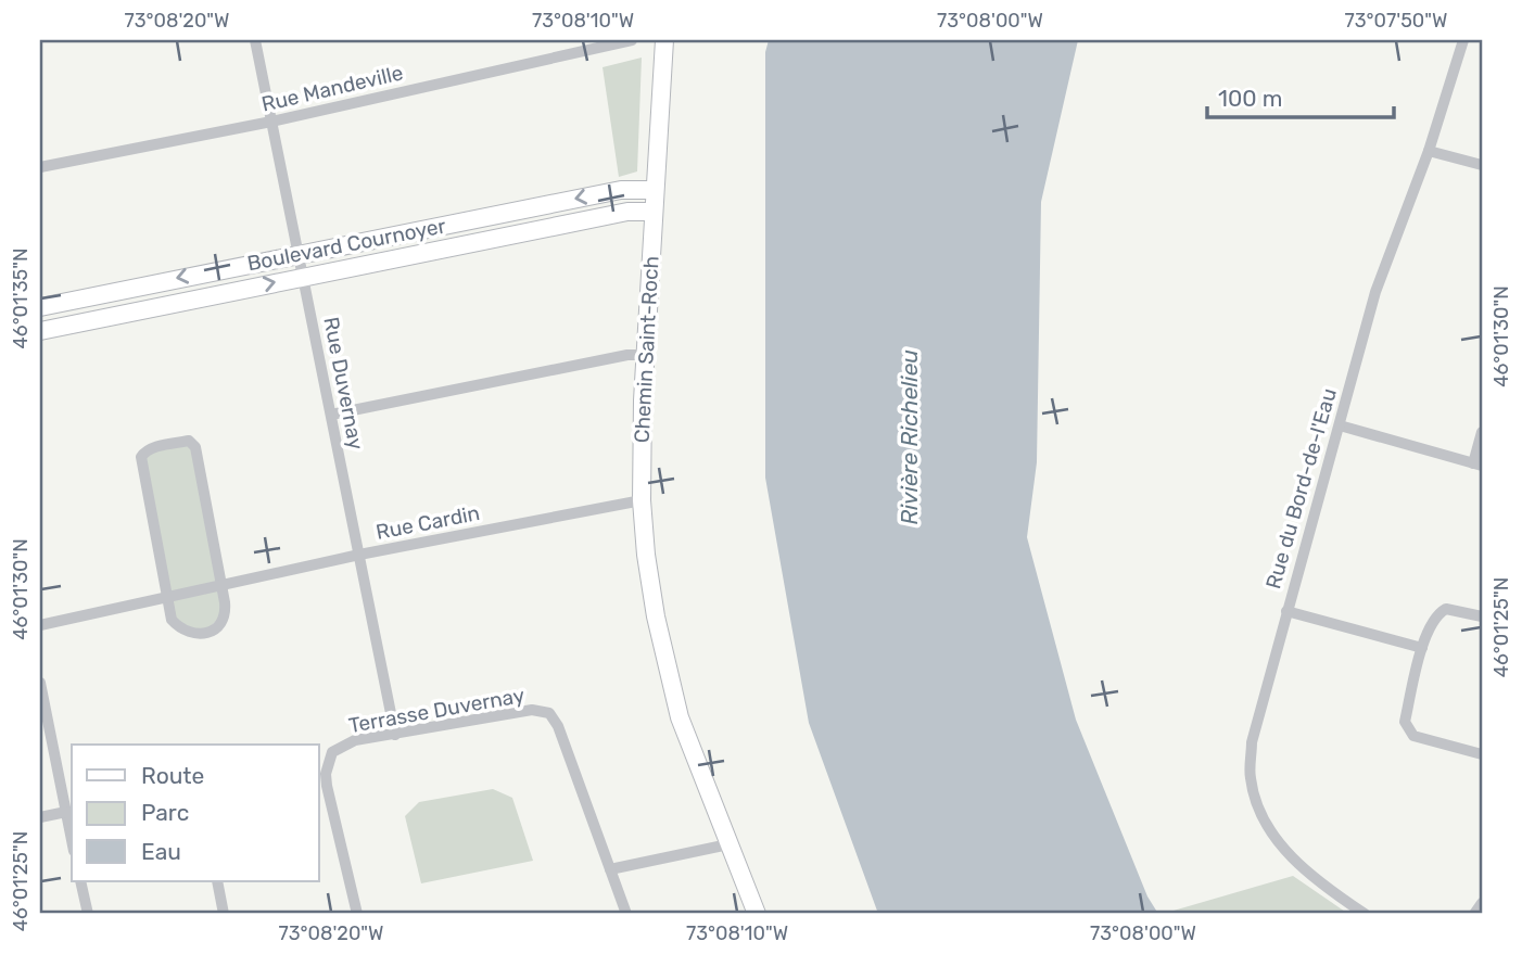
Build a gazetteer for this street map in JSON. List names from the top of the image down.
{
  "streets": {
    "street": [
      "Rue Mandeville",
      "Boulevard Cournoyer",
      "Chemin Saint-Roch",
      "Rue Duvernay",
      "Rue du Bord-de-l'Eau",
      "Rue Cardin",
      "Terrasse Duvernay"
    ]
  },
  "crossings": [
    ["Rue Mandeville", "Rue Duvernay"],
    ["Boulevard Cournoyer", "Chemin Saint-Roch"],
    ["Boulevard Cournoyer", "Rue Duvernay"],
    ["Chemin Saint-Roch", "Rue Cardin"],
    ["Rue Duvernay", "Rue Cardin"],
    ["Rue Duvernay", "Terrasse Duvernay"]
  ],
  "water": ["Rivière Richelieu"],
  "legend": ["Route", "Parc", "Eau"],
  "scale_bar": "100 m",
  "coordinates": [
    "73°08'20\"W",
    "73°08'10\"W",
    "73°08'00\"W",
    "73°07'50\"W",
    "46°01'35\"N",
    "46°01'30\"N",
    "46°01'25\"N"
  ]
}
